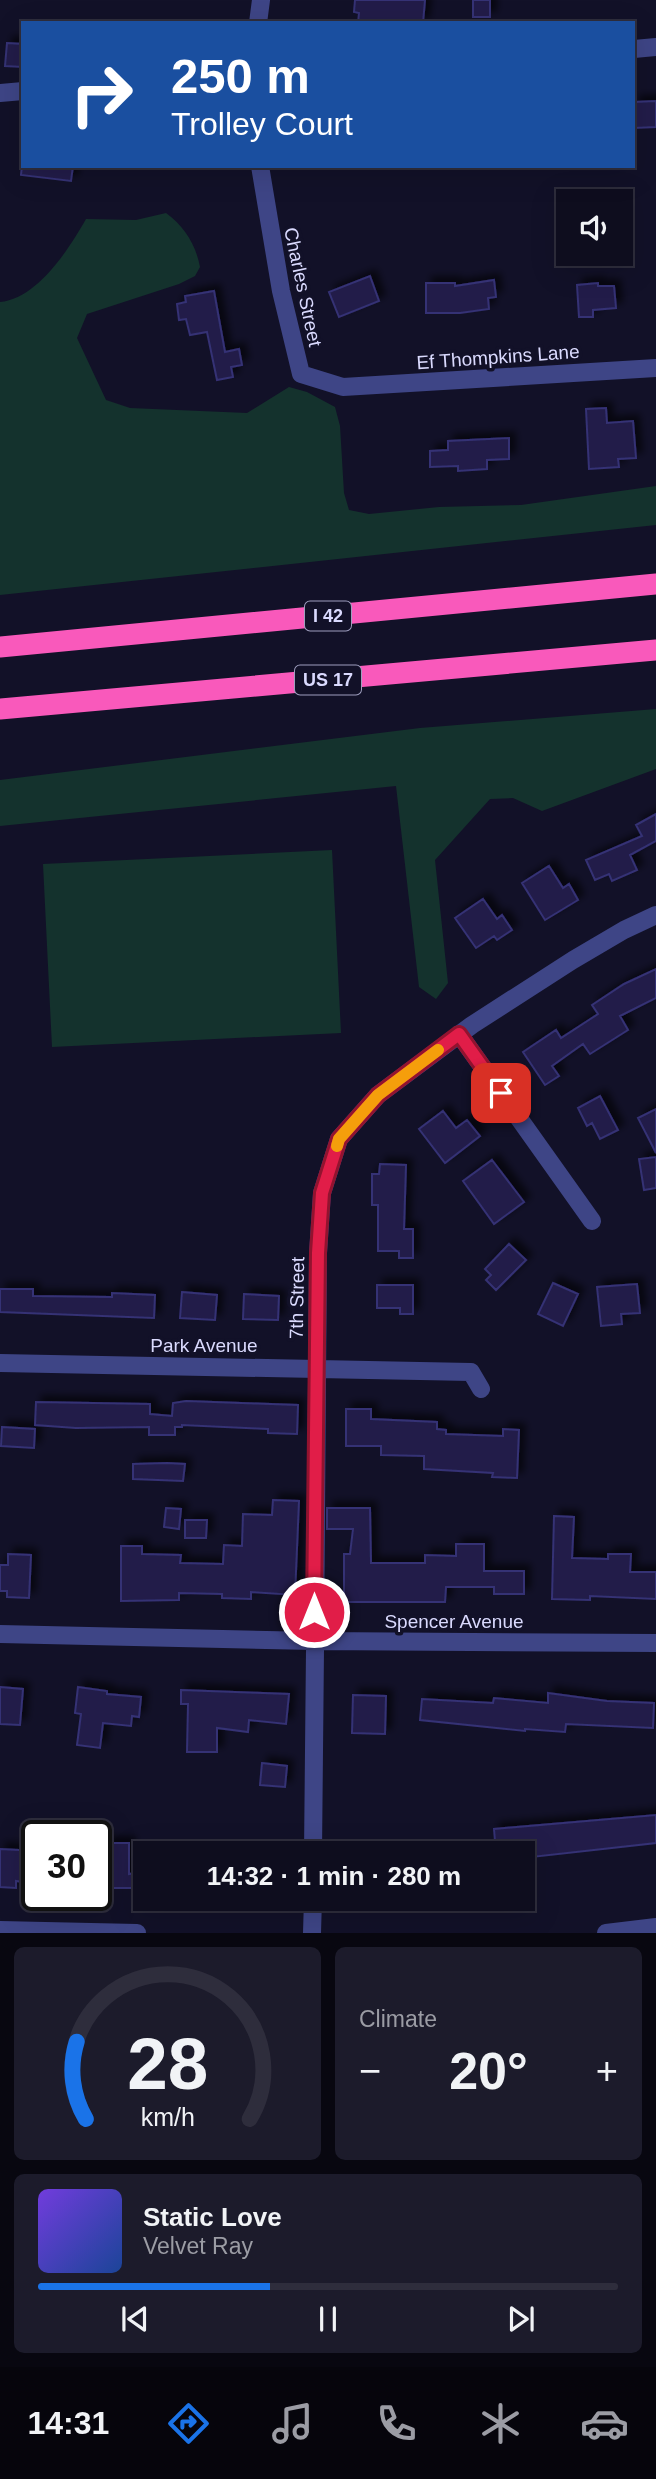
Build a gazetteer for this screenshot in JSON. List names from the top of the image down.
{
  "streets": {
    "highway": ["I 42", "US 17"],
    "street": [
      "Charles Street",
      "Ef Thompkins Lane",
      "7th Street",
      "Park Avenue",
      "Spencer Avenue"
    ]
  },
  "crossings": [
    ["Charles Street", "Ef Thompkins Lane"],
    ["7th Street", "Park Avenue"],
    ["7th Street", "Spencer Avenue"]
  ],
  "page": {
    "turn": ["250 m", "Trolley Court"],
    "limit": "30",
    "trip": "14:32 · 1 min · 280 m",
    "tile": "Climate",
    "heat": ["−", "20°", "+"],
    "song": ["Static Love", "Velvet Ray"],
    "tabs": "14:31",
    "gauge": ["28", "km/h"]
  }
}
